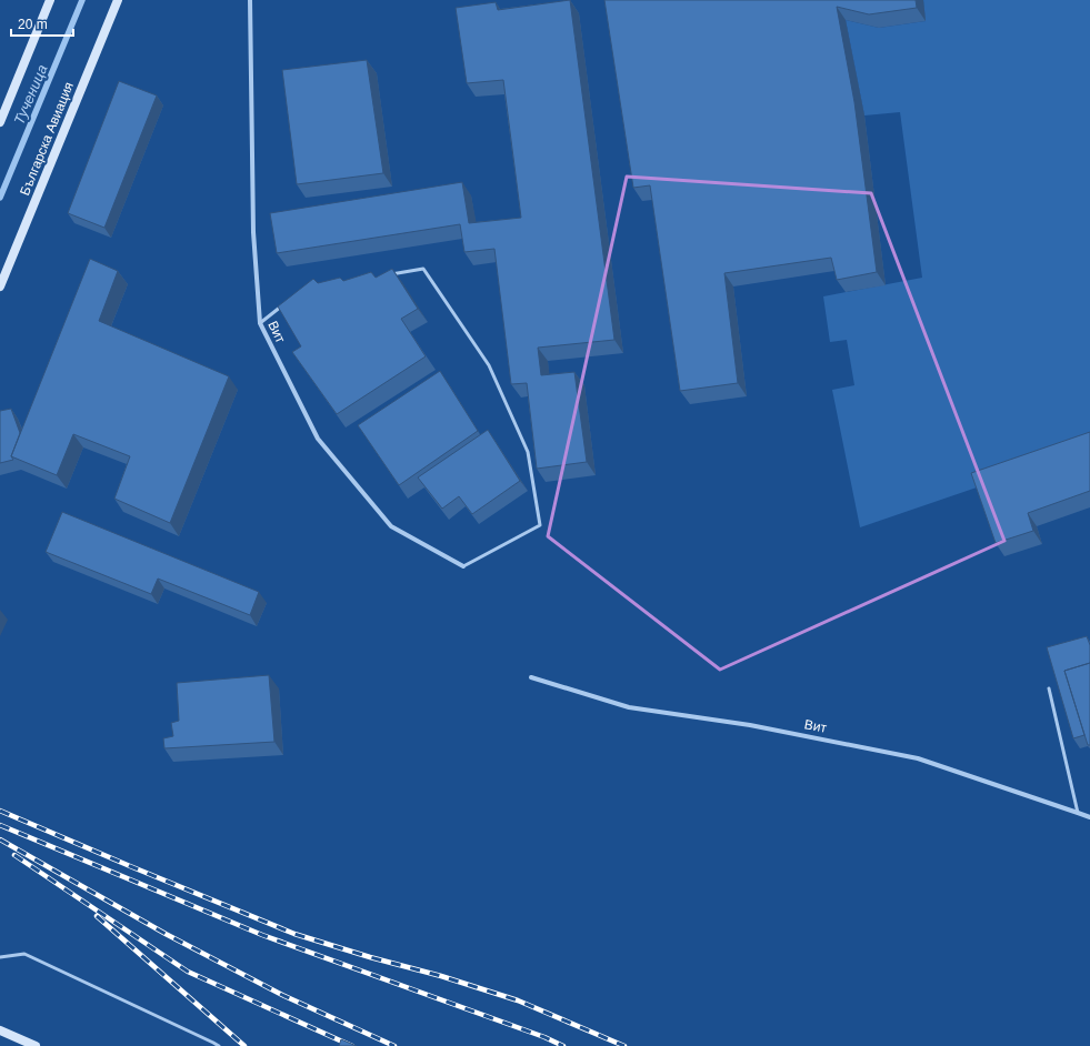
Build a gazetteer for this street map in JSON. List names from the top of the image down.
{
  "streets": {
    "street": ["Българска Авиация", "Вит"]
  },
  "water": ["Тученица"],
  "scale_bar": "20 m"
}
